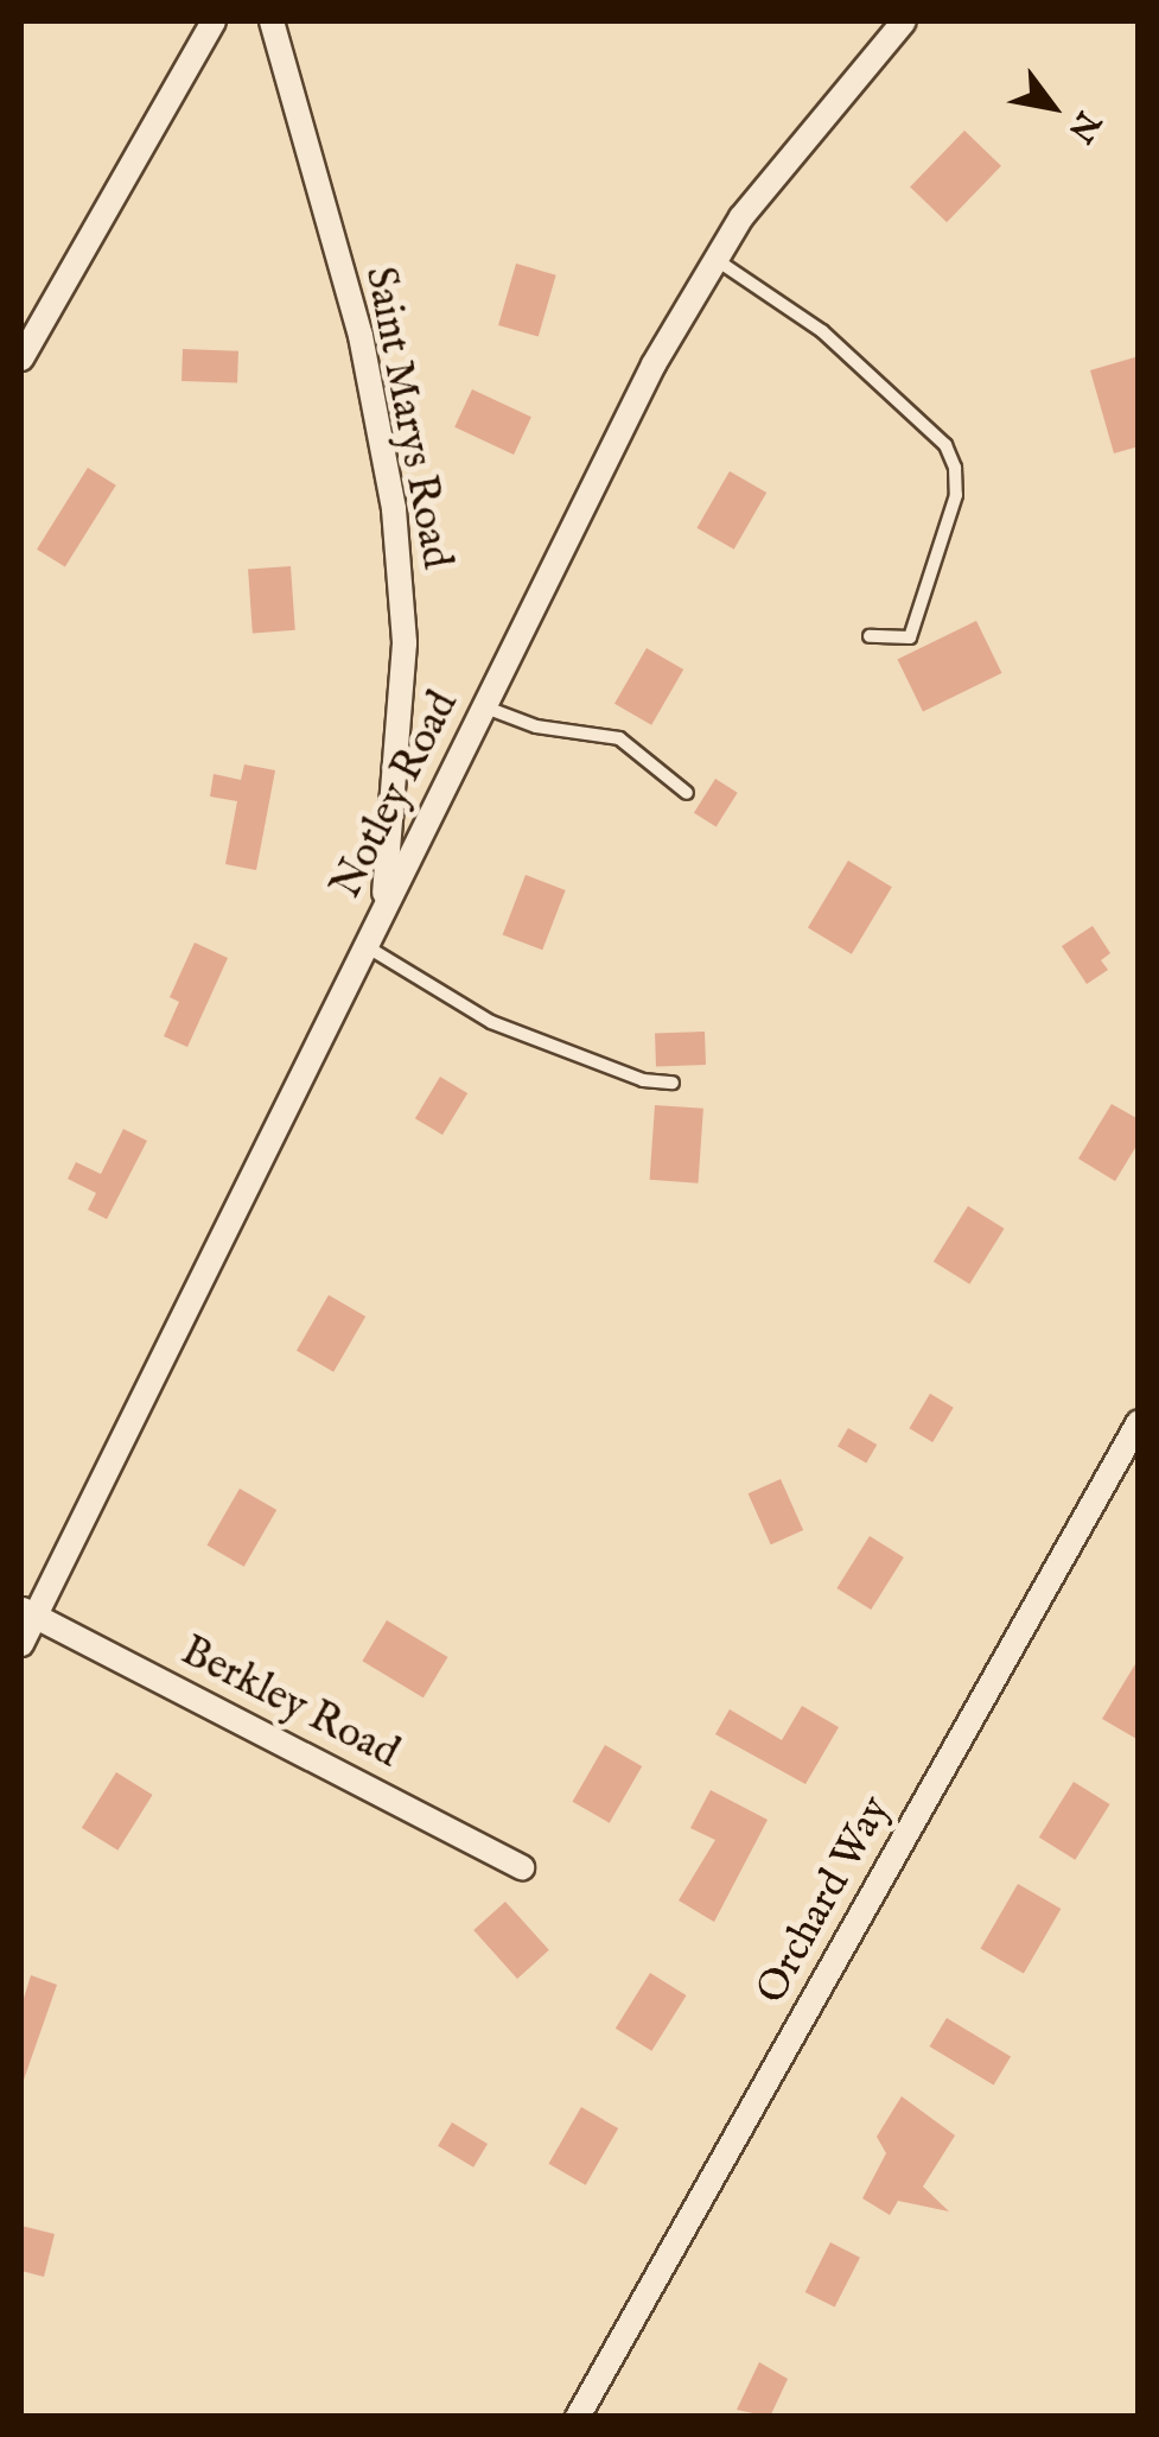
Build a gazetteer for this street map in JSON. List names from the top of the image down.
{
  "streets": {
    "street": [
      "Saint Marys Road",
      "Notley Road",
      "Berkley Road",
      "Orchard Way"
    ]
  },
  "crossings": [
    ["Saint Marys Road", "Notley Road"],
    ["Notley Road", "Berkley Road"]
  ],
  "north": "bottom right"
}
